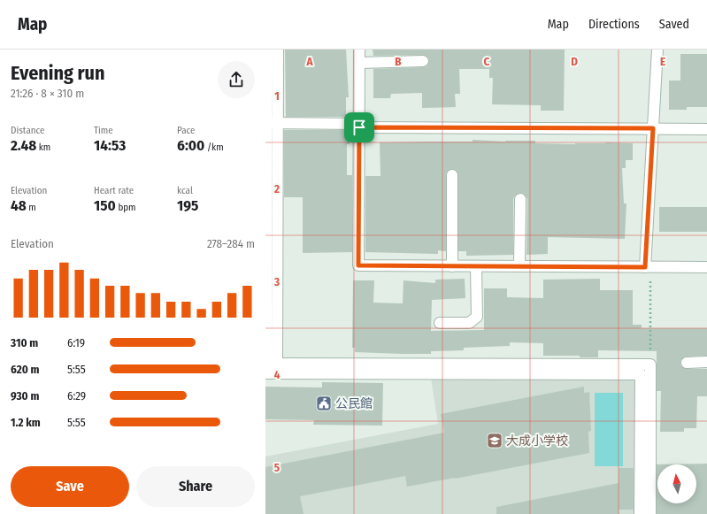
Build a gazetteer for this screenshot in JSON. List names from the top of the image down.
{
  "places": {
    "public building": ["公民館"],
    "school or university": ["大成小学校"]
  },
  "north": "top",
  "page": {
    "header": "Map",
    "nav": ["Map", "Directions", "Saved"],
    "heading": ["Evening run", "21:26 · 8 × 310 m"],
    "stats": [
      ["Distance", "2.48 km"],
      ["Time", "14:53"],
      ["Pace", "6:00 /km"],
      ["Elevation", "48 m"],
      ["Heart rate", "150 bpm"],
      ["kcal", "195"]
    ],
    "chart": ["Elevation", "278–284 m"],
    "list": [
      {
        "name": "310 m",
        "note": "6:19"
      },
      {
        "name": "620 m",
        "note": "5:55"
      },
      {
        "name": "930 m",
        "note": "6:29"
      },
      {
        "name": "1.2 km",
        "note": "5:55"
      }
    ],
    "buttons": ["Save", "Share"]
  },
  "grid": {
    "columns": [
      "A",
      "B",
      "C",
      "D",
      "E"
    ],
    "rows": [
      "1",
      "2",
      "3",
      "4",
      "5"
    ]
  }
}
